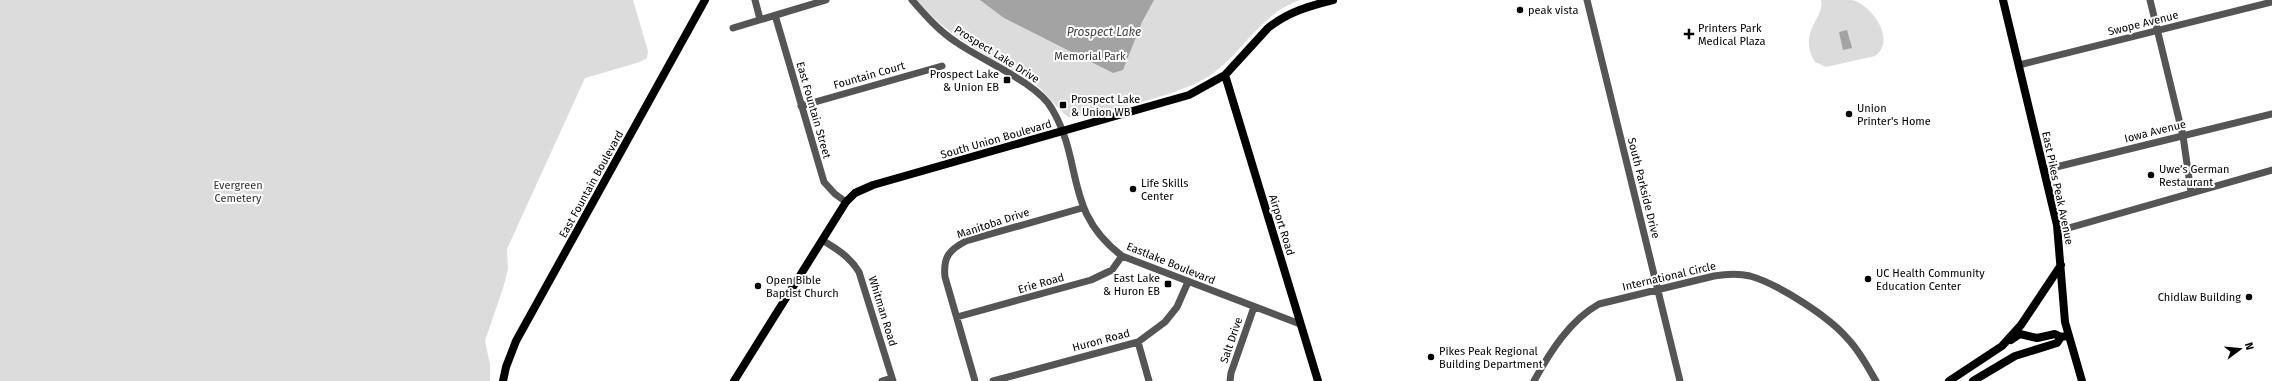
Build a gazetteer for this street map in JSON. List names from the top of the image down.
{
  "streets": {
    "main road": [
      "South Union Boulevard",
      "East Fountain Boulevard",
      "East Pikes Peak Avenue",
      "Airport Road"
    ],
    "street": [
      "Swope Avenue",
      "Prospect Lake Drive",
      "Fountain Court",
      "East Fountain Street",
      "Iowa Avenue",
      "South Parkside Drive",
      "Manitoba Drive",
      "Eastlake Boulevard",
      "International Circle",
      "Erie Road",
      "Whitman Road",
      "Huron Road",
      "Salt Drive"
    ]
  },
  "crossings": [
    ["Swope Avenue", "East Pikes Peak Avenue"],
    ["Prospect Lake Drive", "South Union Boulevard"],
    ["Prospect Lake Drive", "Eastlake Boulevard"],
    ["Fountain Court", "East Fountain Street"],
    ["East Fountain Street", "South Union Boulevard"],
    ["Iowa Avenue", "East Pikes Peak Avenue"],
    ["South Union Boulevard", "Airport Road"],
    ["South Union Boulevard", "Eastlake Boulevard"],
    ["South Union Boulevard", "Whitman Road"],
    ["South Parkside Drive", "International Circle"],
    ["Manitoba Drive", "Eastlake Boulevard"],
    ["Manitoba Drive", "Erie Road"],
    ["Airport Road", "Eastlake Boulevard"],
    ["Eastlake Boulevard", "Erie Road"],
    ["Eastlake Boulevard", "Huron Road"],
    ["Eastlake Boulevard", "Salt Drive"]
  ],
  "water": ["Prospect Lake"],
  "parks": ["Memorial Park", "Evergreen Cemetery"],
  "places": {
    "other": [
      "peak vista",
      "Union Printer's Home",
      "Uwe’s German Restaurant",
      "Life Skills Center",
      "UC Health Community Education Center",
      "Open Bible Baptist Church",
      "Chidlaw Building",
      "Pikes Peak Regional Building Department"
    ],
    "health": ["Printers Park Medical Plaza"],
    "transit": ["Prospect Lake & Union EB", "Prospect Lake & Union WB", "East Lake & Huron EB"]
  },
  "north": "right"
}
